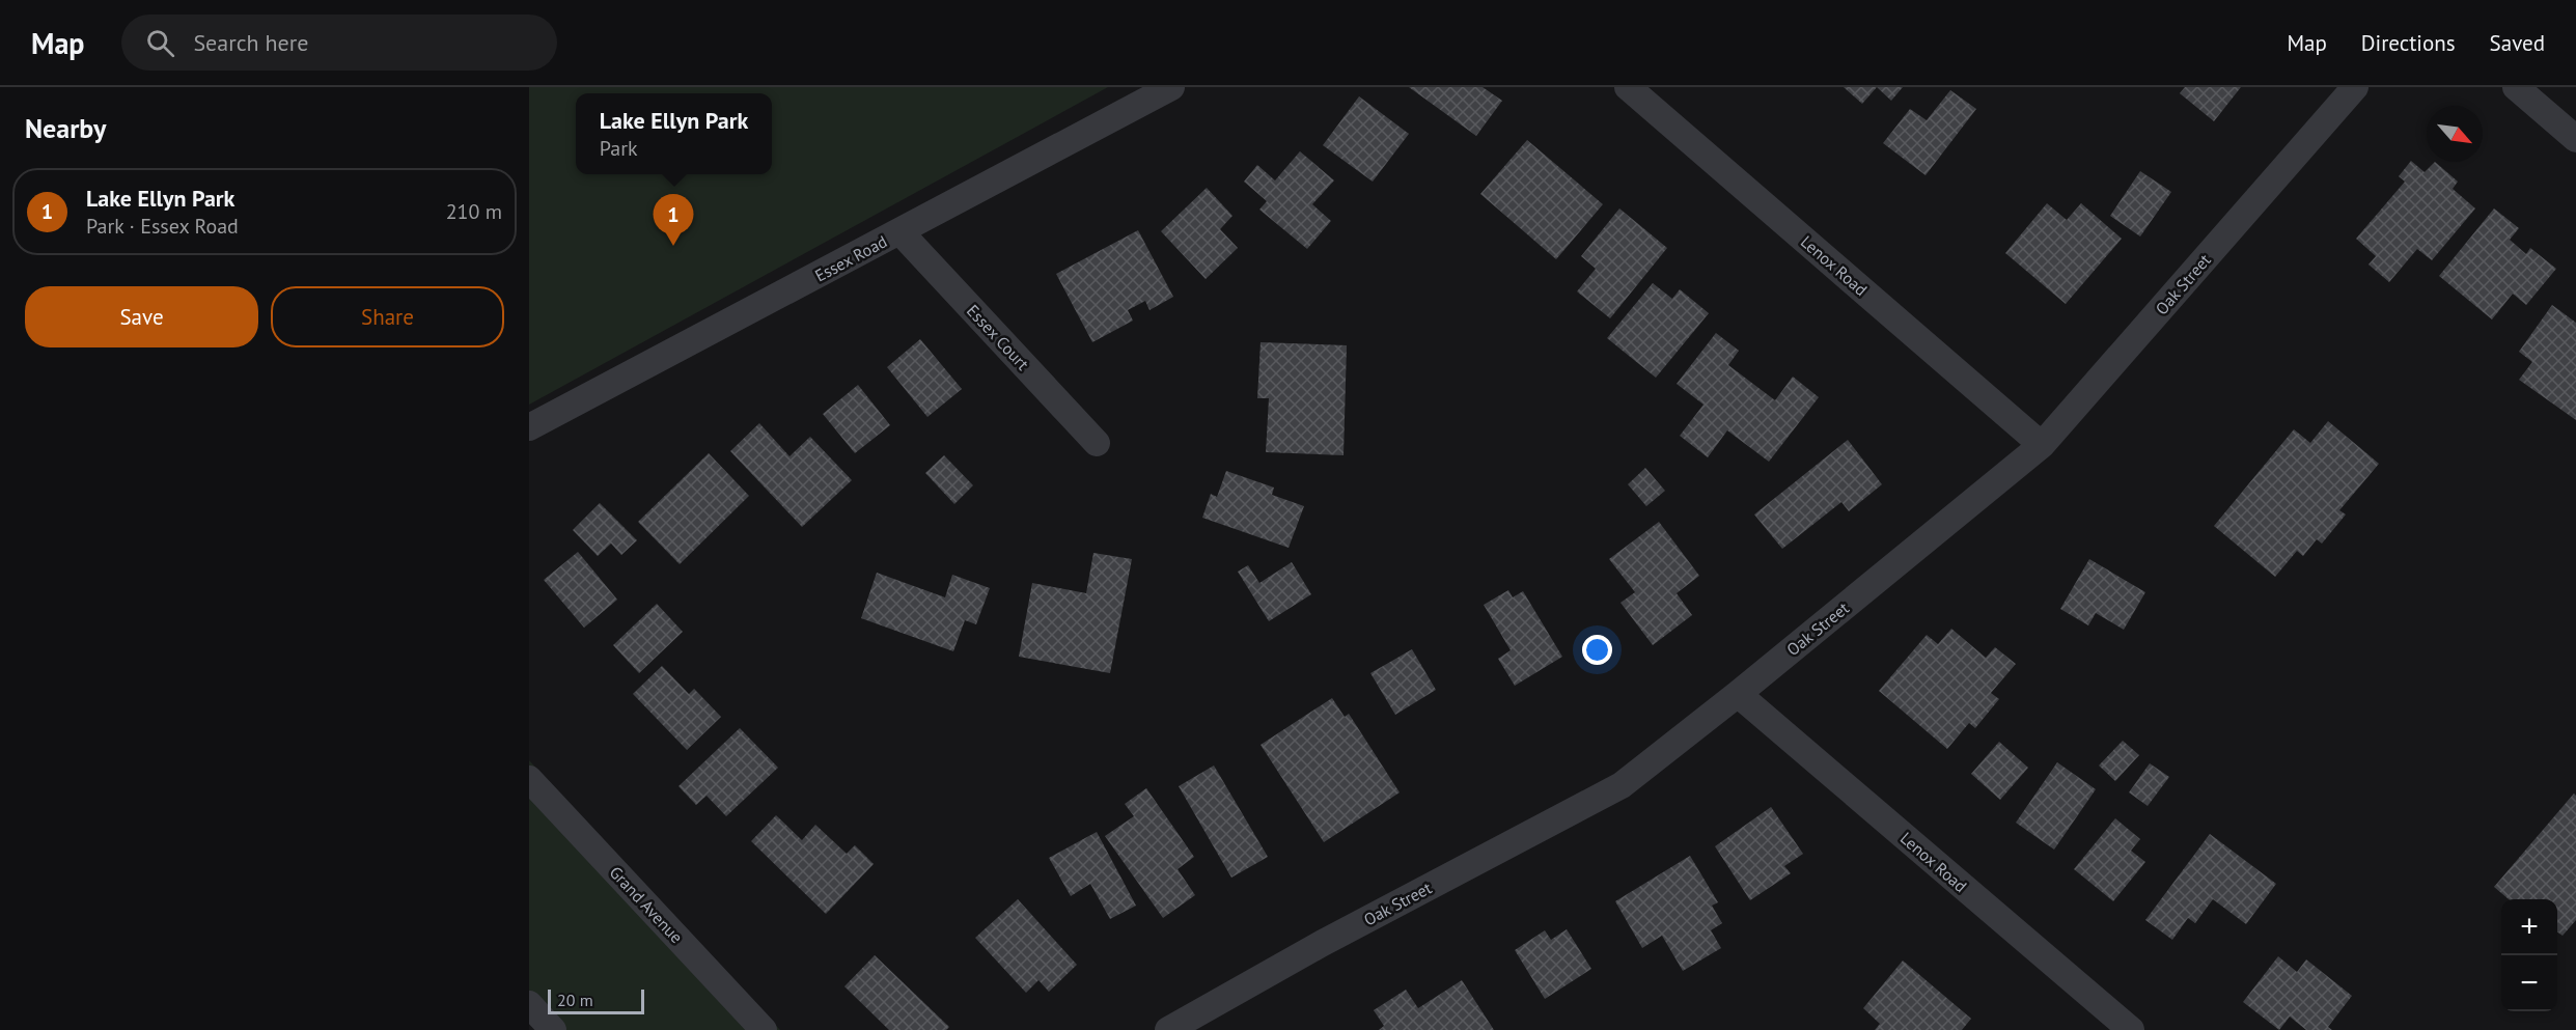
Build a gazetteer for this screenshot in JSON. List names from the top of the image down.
{
  "streets": {
    "street": [
      "Essex Road",
      "Lenox Road",
      "Oak Street",
      "Essex Court",
      "Grand Avenue"
    ]
  },
  "crossings": [
    ["Essex Road", "Essex Court"],
    ["Lenox Road", "Oak Street"]
  ],
  "scale_bar": "20 m",
  "north": "bottom right",
  "page": {
    "header": "Map",
    "search": "Search here",
    "nav": ["Map", "Directions", "Saved"],
    "heading": "Nearby",
    "popup": ["Lake Ellyn Park", "Park"],
    "list": [
      {
        "mark": "1",
        "name": "Lake Ellyn Park",
        "note": "Park · Essex Road",
        "value": "210 m"
      }
    ],
    "pins": "1",
    "buttons": ["Save", "Share"],
    "map_buttons": ["+", "−"],
    "scale": "20 m"
  }
}
